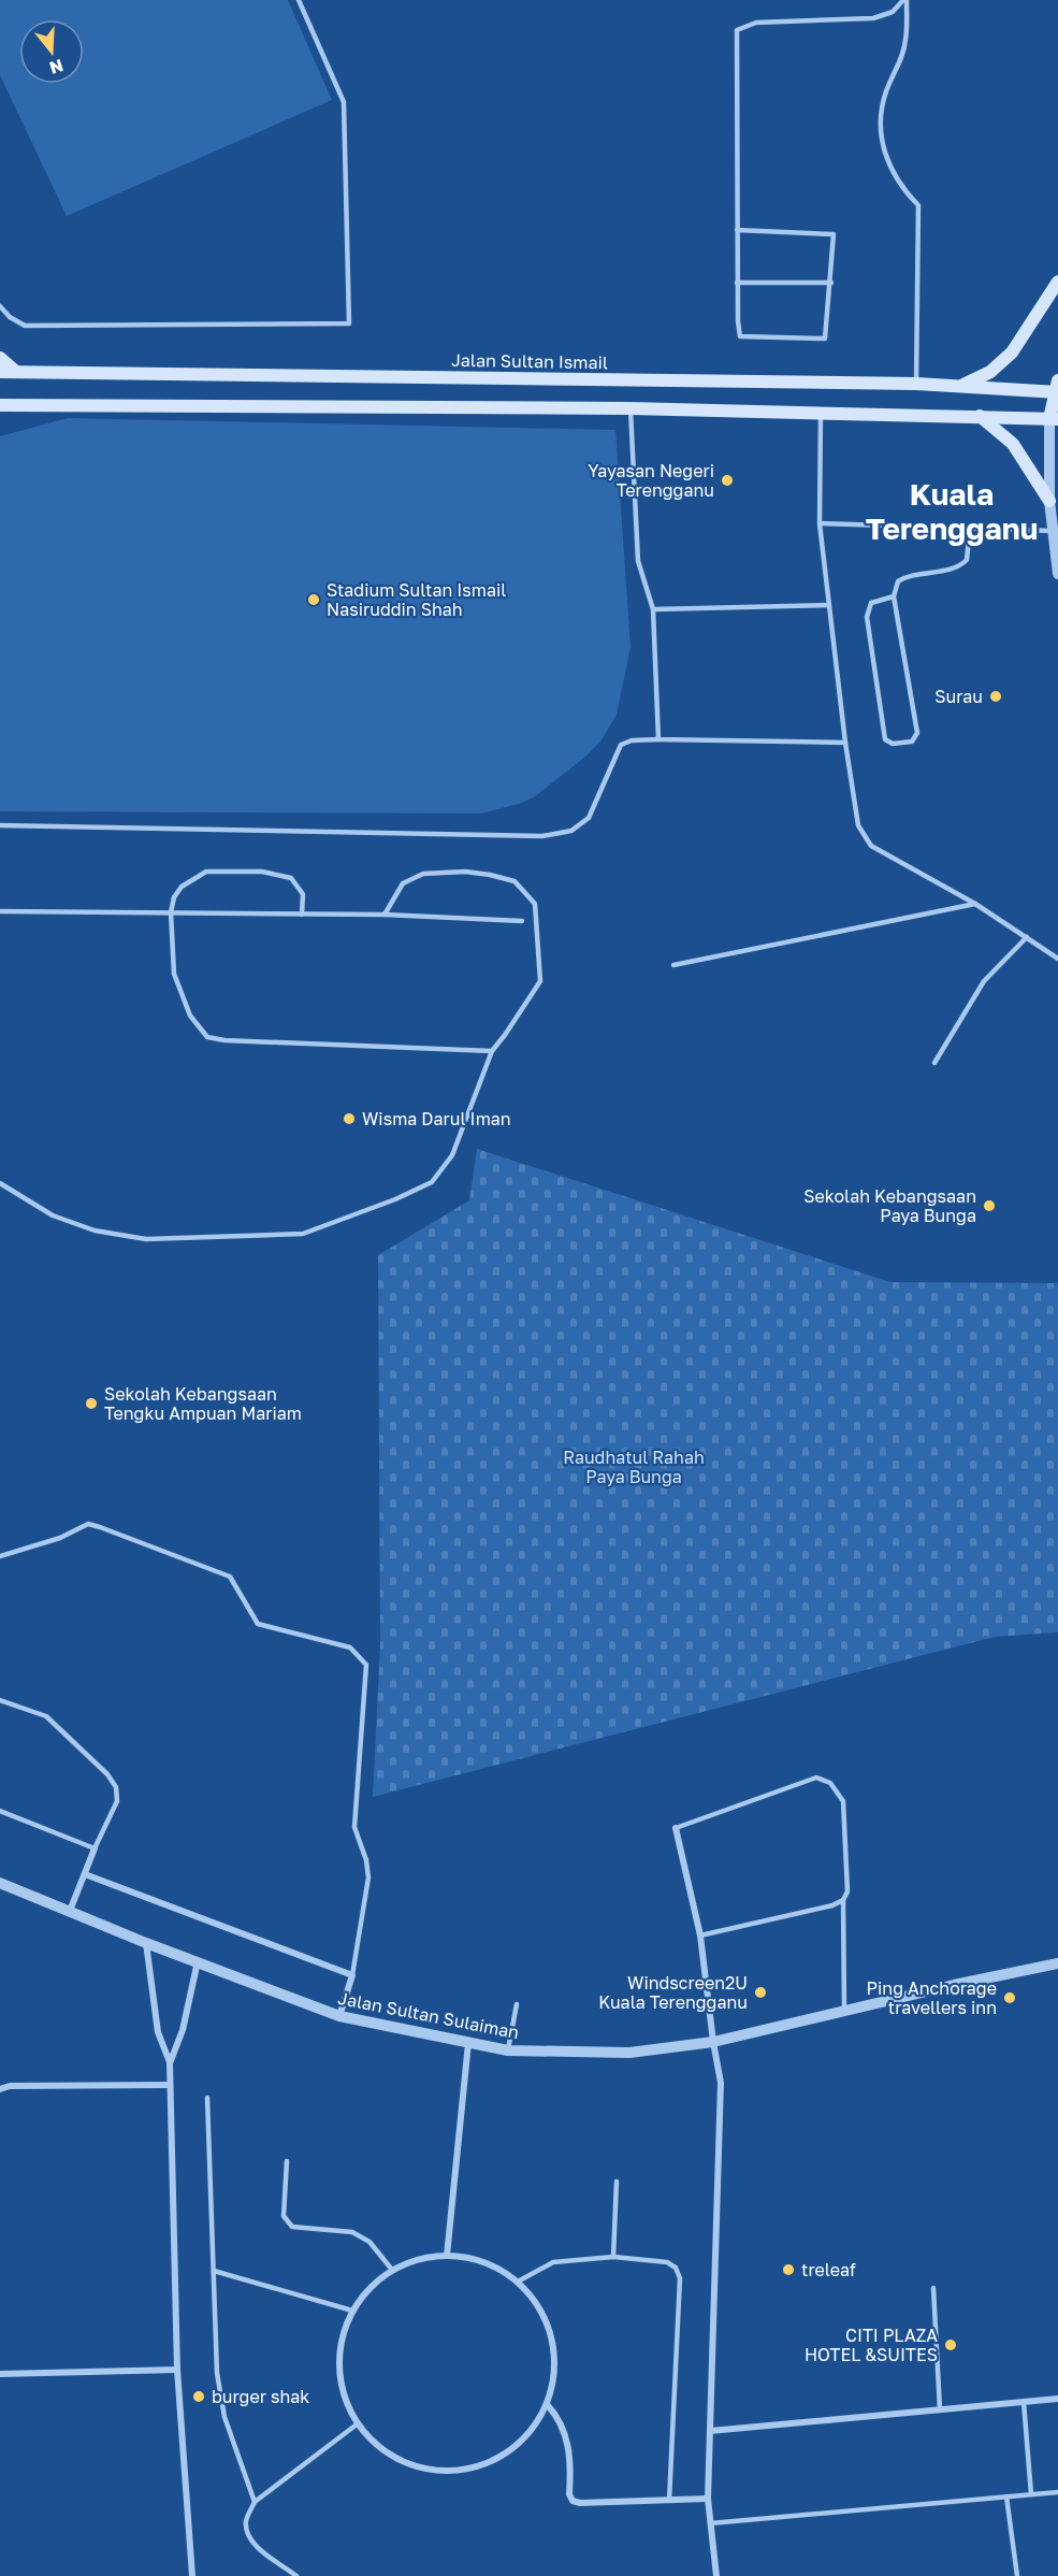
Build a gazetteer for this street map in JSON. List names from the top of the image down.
{
  "streets": {
    "main road": ["Jalan Sultan Ismail"],
    "street": ["Jalan Sultan Sulaiman"]
  },
  "districts": ["Kuala Terengganu"],
  "parks": ["Raudhatul Rahah Paya Bunga"],
  "places": [
    "Yayasan Negeri Terengganu",
    "Stadium Sultan Ismail Nasiruddin Shah",
    "Surau",
    "Wisma Darul Iman",
    "Sekolah Kebangsaan Paya Bunga",
    "Sekolah Kebangsaan Tengku Ampuan Mariam",
    "Windscreen2U Kuala Terengganu",
    "Ping Anchorage travellers inn",
    "treleaf",
    "CITI PLAZA HOTEL &SUITES",
    "burger shak"
  ],
  "north": "bottom"
}
